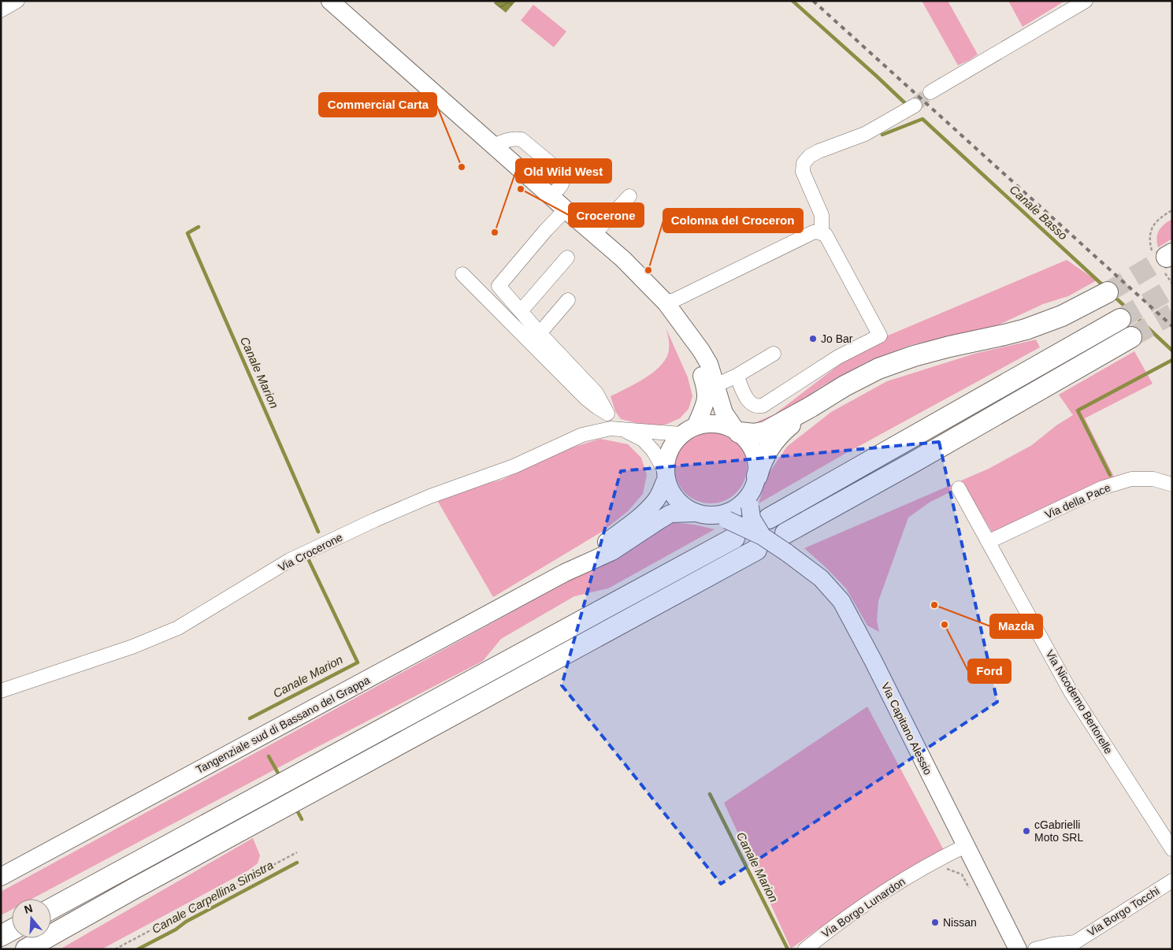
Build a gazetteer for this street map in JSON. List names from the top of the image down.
{
  "streets": {
    "highway": ["Tangenziale sud di Bassano del Grappa"],
    "main road": ["Via Capitano Alessio"],
    "street": [
      "Via della Pace",
      "Via Crocerone",
      "Via Nicodemo Bertorelle",
      "Via Borgo Lunardon",
      "Via Borgo Tocchi"
    ]
  },
  "crossings": [
    ["Via della Pace", "Via Nicodemo Bertorelle"],
    ["Via Crocerone", "Tangenziale sud di Bassano del Grappa"],
    ["Via Crocerone", "Via Capitano Alessio"],
    ["Tangenziale sud di Bassano del Grappa", "Via Capitano Alessio"],
    ["Via Capitano Alessio", "Via Borgo Lunardon"]
  ],
  "water": ["Canale Basso", "Canale Marion", "Canale Carpellina Sinistra"],
  "places": [
    "Commercial Carta",
    "Crocerone",
    "Old Wild West",
    "Colonna del Croceron",
    "Jo Bar",
    "Mazda",
    "Ford",
    "cGabrielli Moto SRL",
    "Nissan"
  ],
  "north": "top"
}
